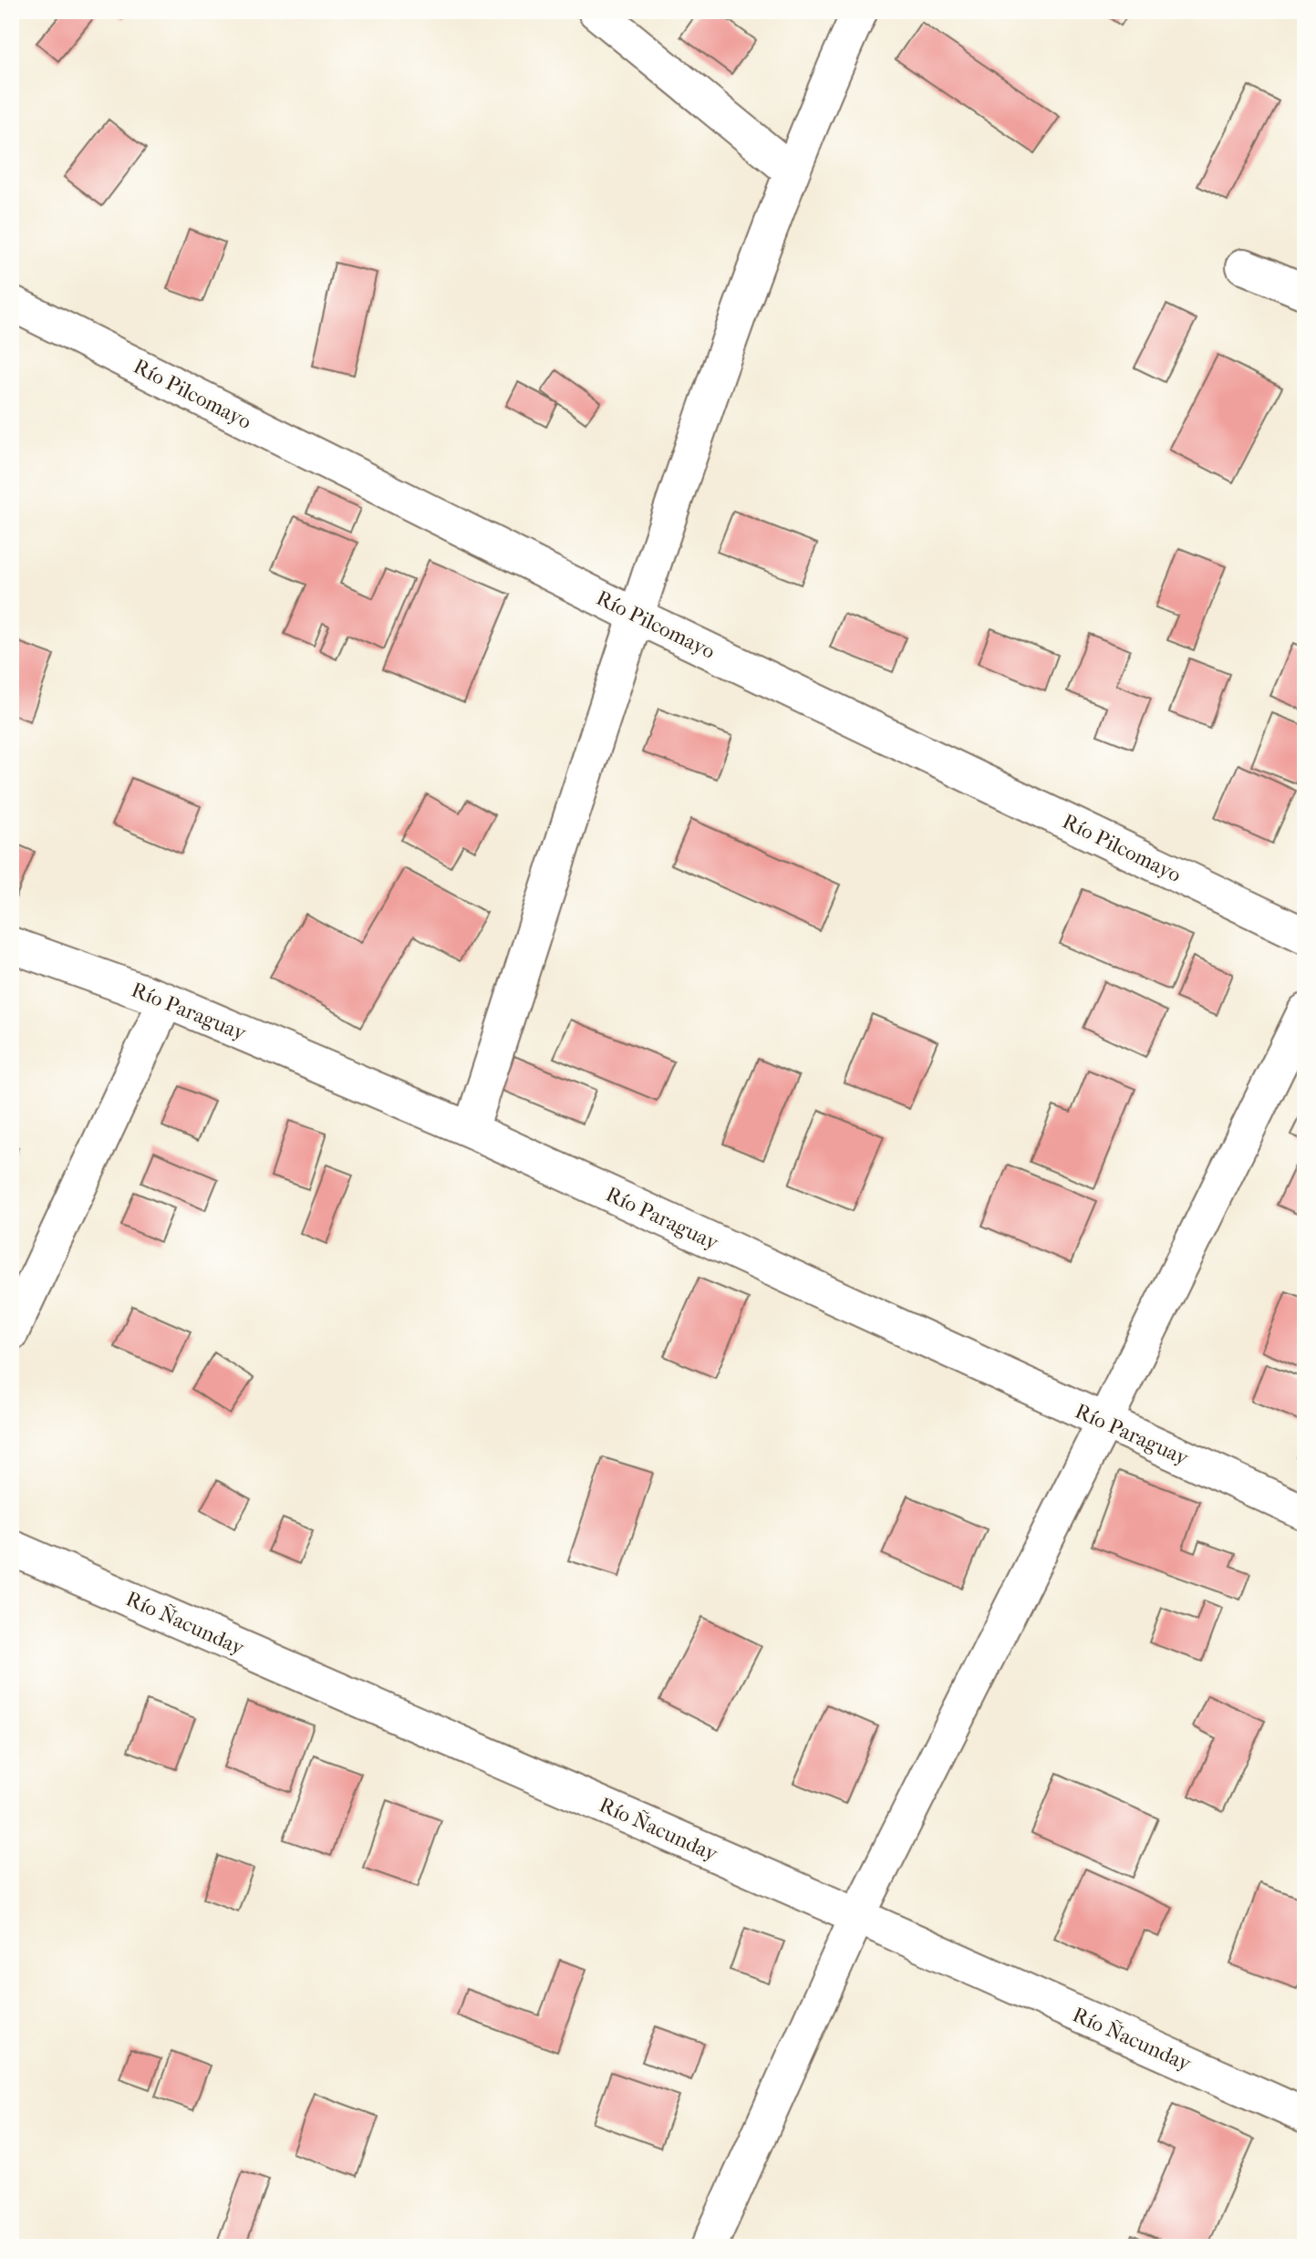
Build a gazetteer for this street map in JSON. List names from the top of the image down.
{
  "streets": {
    "street": ["Río Pilcomayo", "Río Paraguay", "Río Ñacunday"]
  }
}
